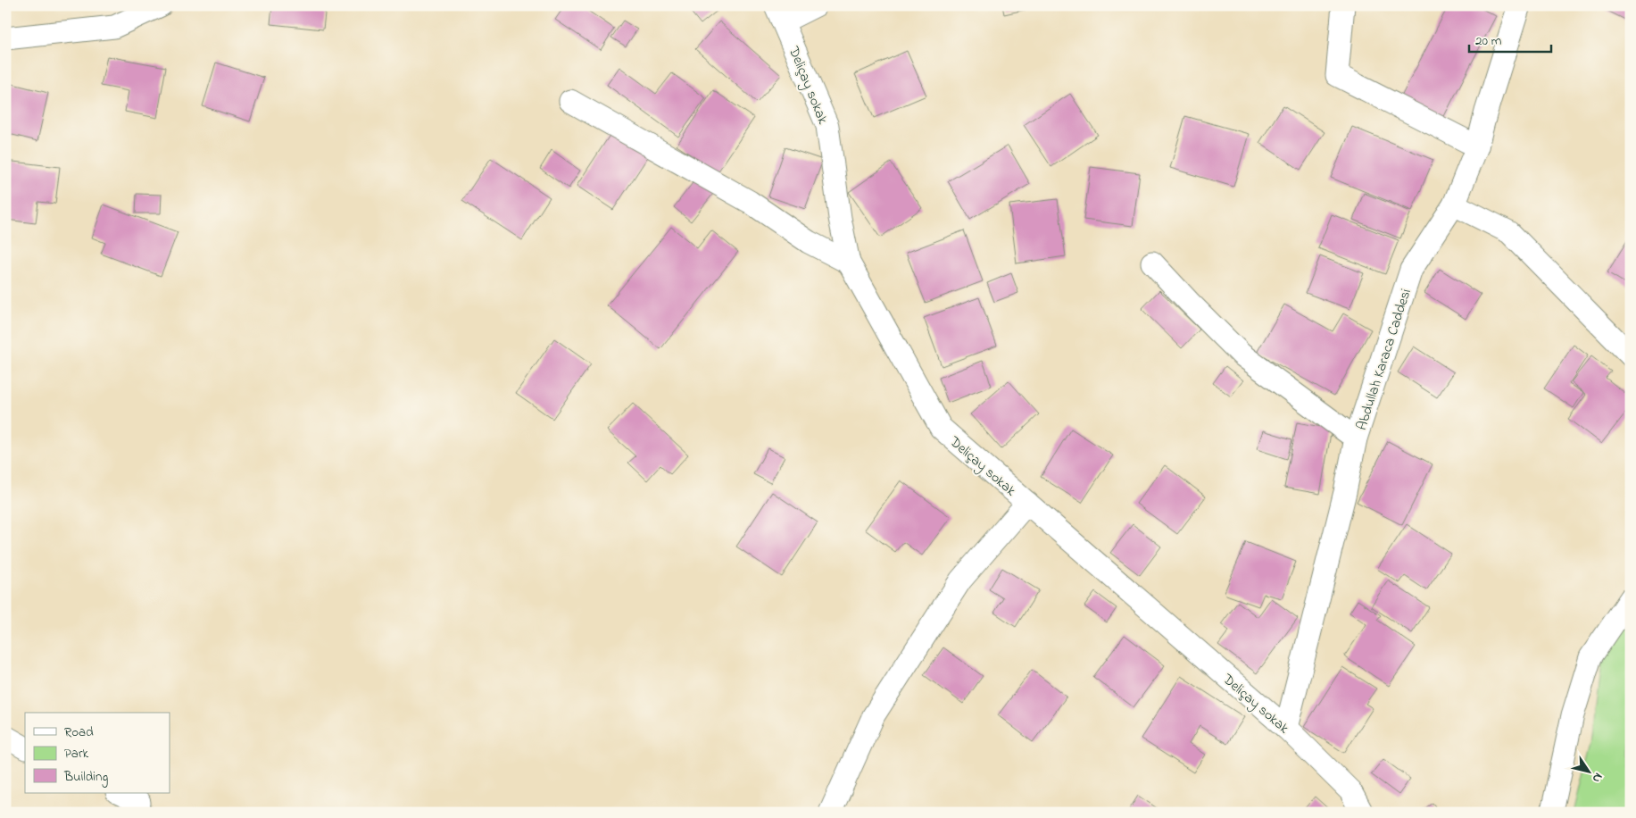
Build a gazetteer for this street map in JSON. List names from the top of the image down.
{
  "streets": {
    "street": ["Deliçay sokak", "Abdullah Karaca Caddesi"]
  },
  "crossings": [
    ["Deliçay sokak", "Abdullah Karaca Caddesi"]
  ],
  "legend": ["Road", "Park", "Building"],
  "scale_bar": "20 m",
  "north": "bottom right"
}
